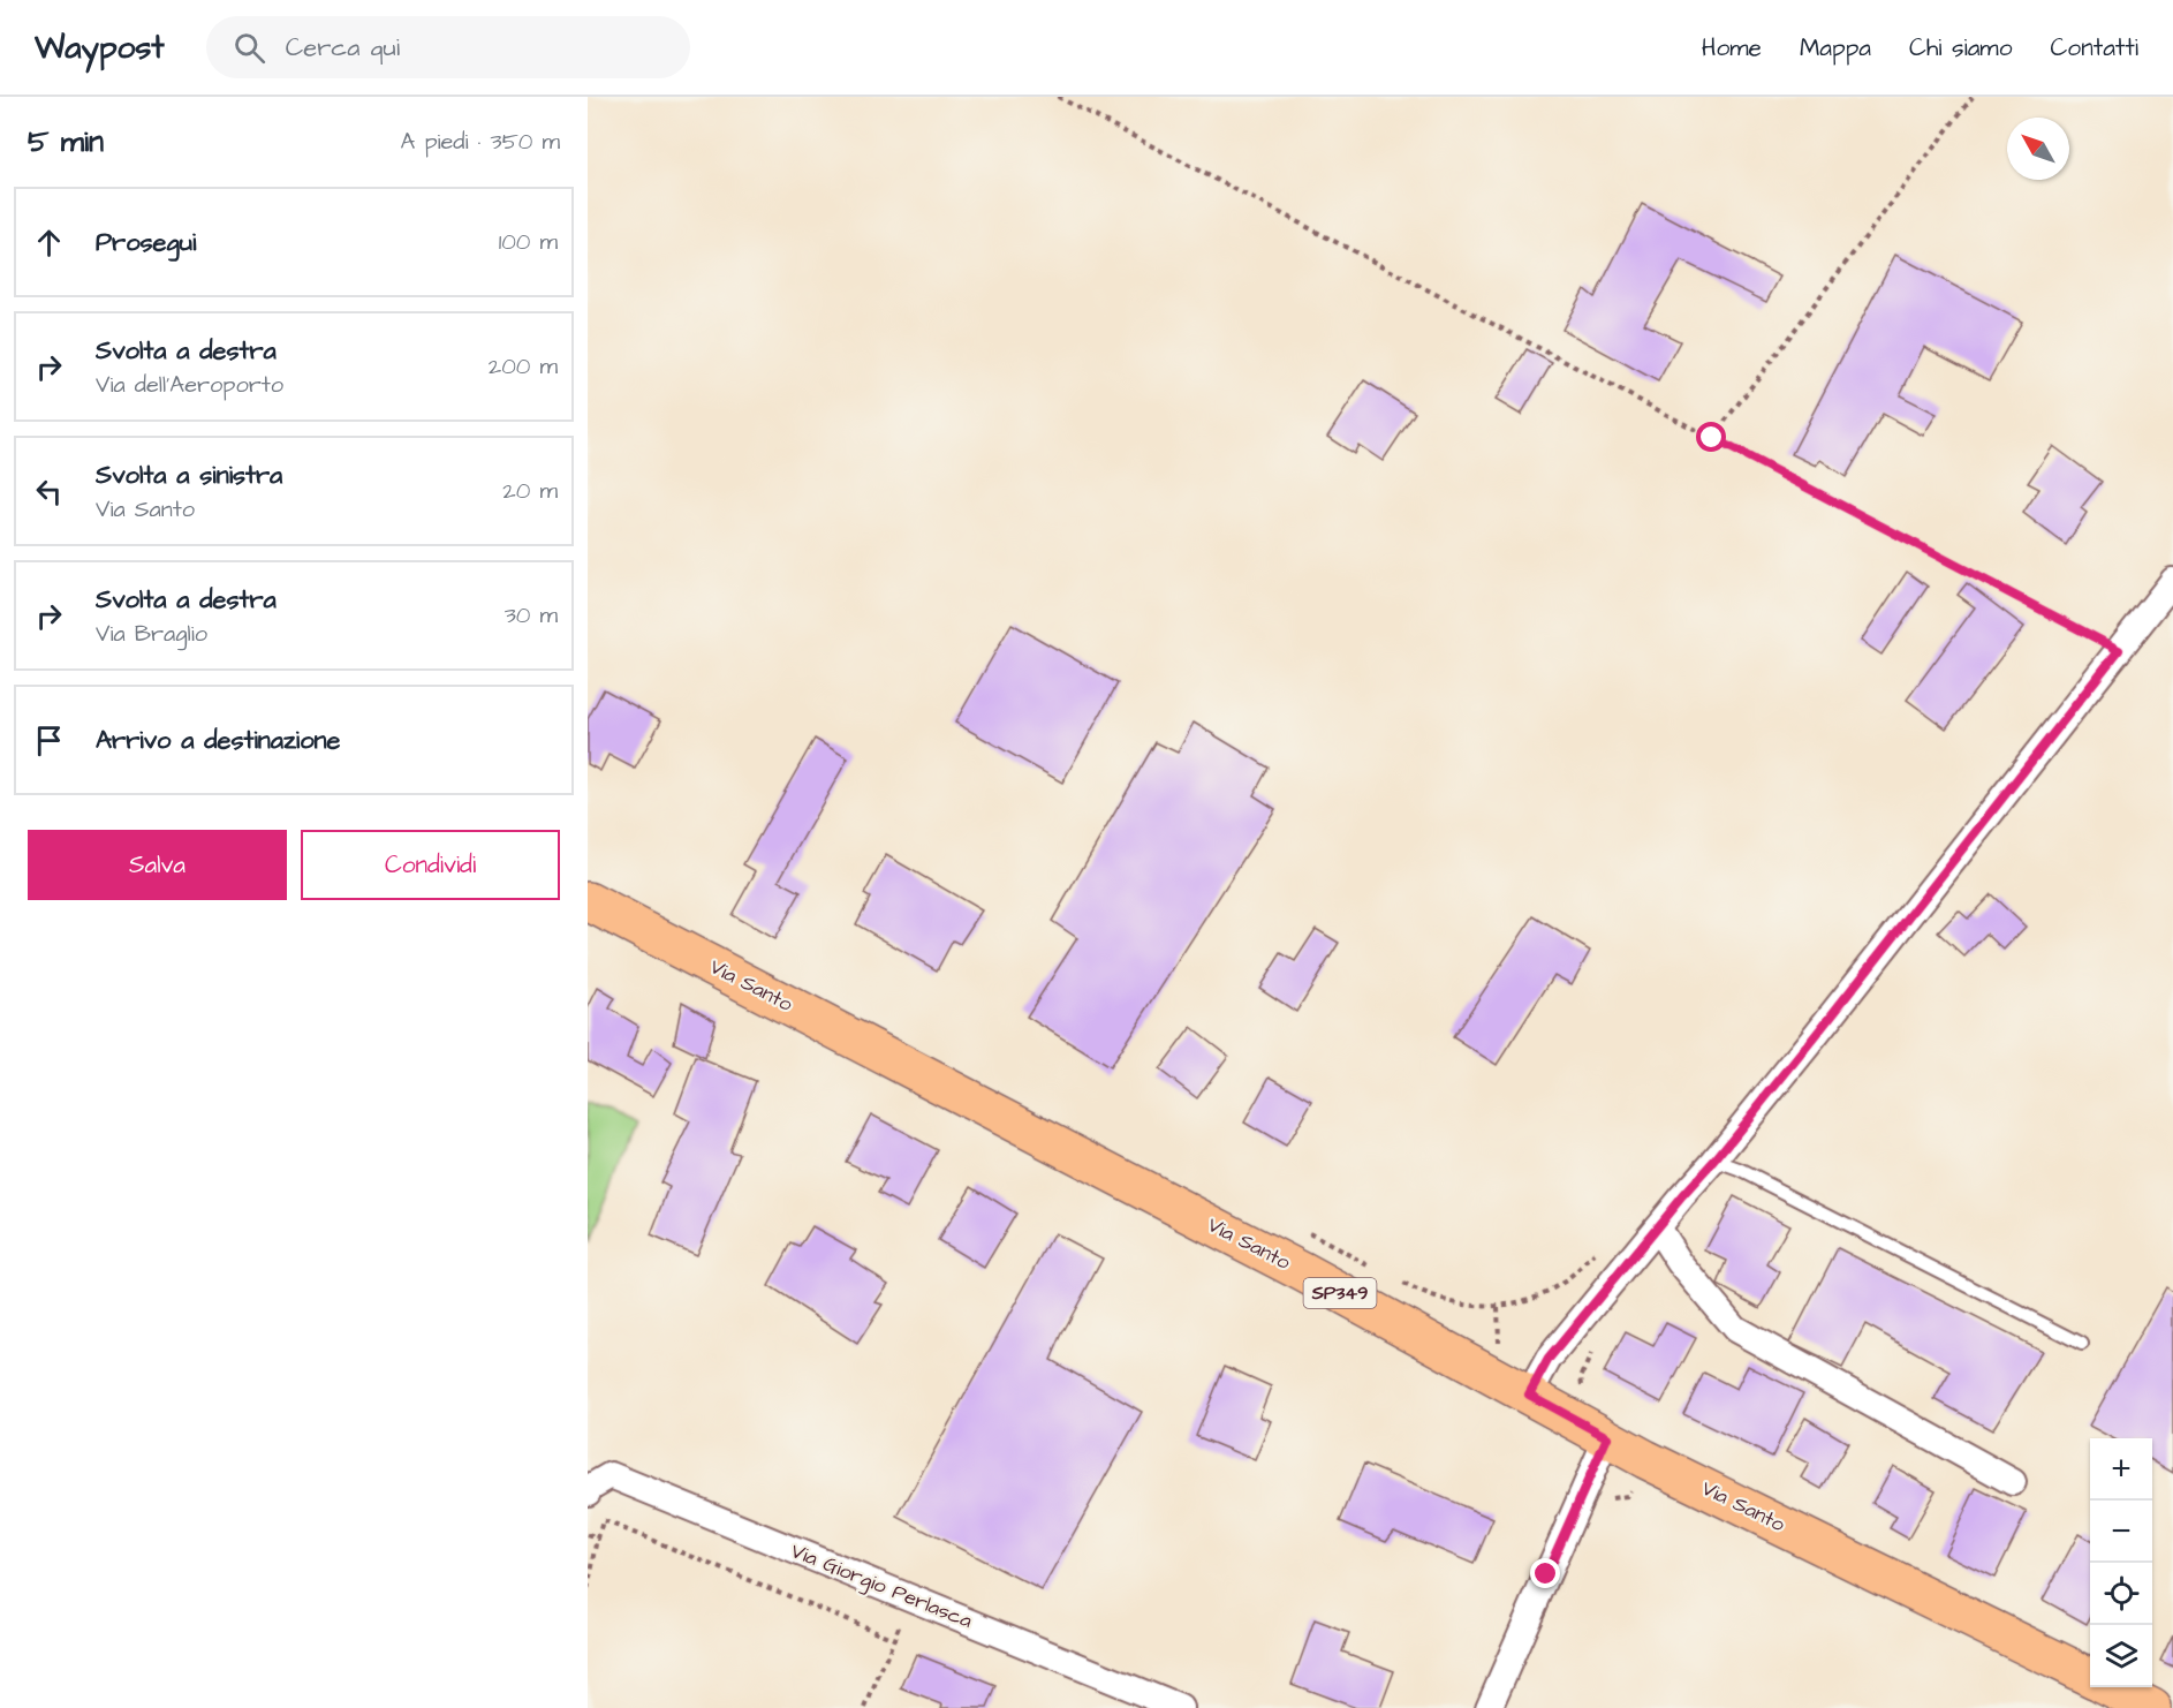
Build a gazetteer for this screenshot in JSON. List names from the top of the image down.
{
  "streets": {
    "main road": ["Via Santo", "SP349"],
    "street": ["Via Giorgio Perlasca"]
  },
  "north": "top left",
  "page": {
    "header": "Waypost",
    "search": "Cerca qui",
    "nav": [
      "Home",
      "Mappa",
      "Chi siamo",
      "Contatti"
    ],
    "heading": ["5 min", "A piedi · 350 m"],
    "list": [
      ["Prosegui", "100 m"],
      ["Svolta a destra", "Via dell'Aeroporto", "200 m"],
      ["Svolta a sinistra", "Via Santo", "20 m"],
      ["Svolta a destra", "Via Braglio", "30 m"],
      "Arrivo a destinazione"
    ],
    "buttons": ["Salva", "Condividi"],
    "map_buttons": ["+", "−"]
  }
}
